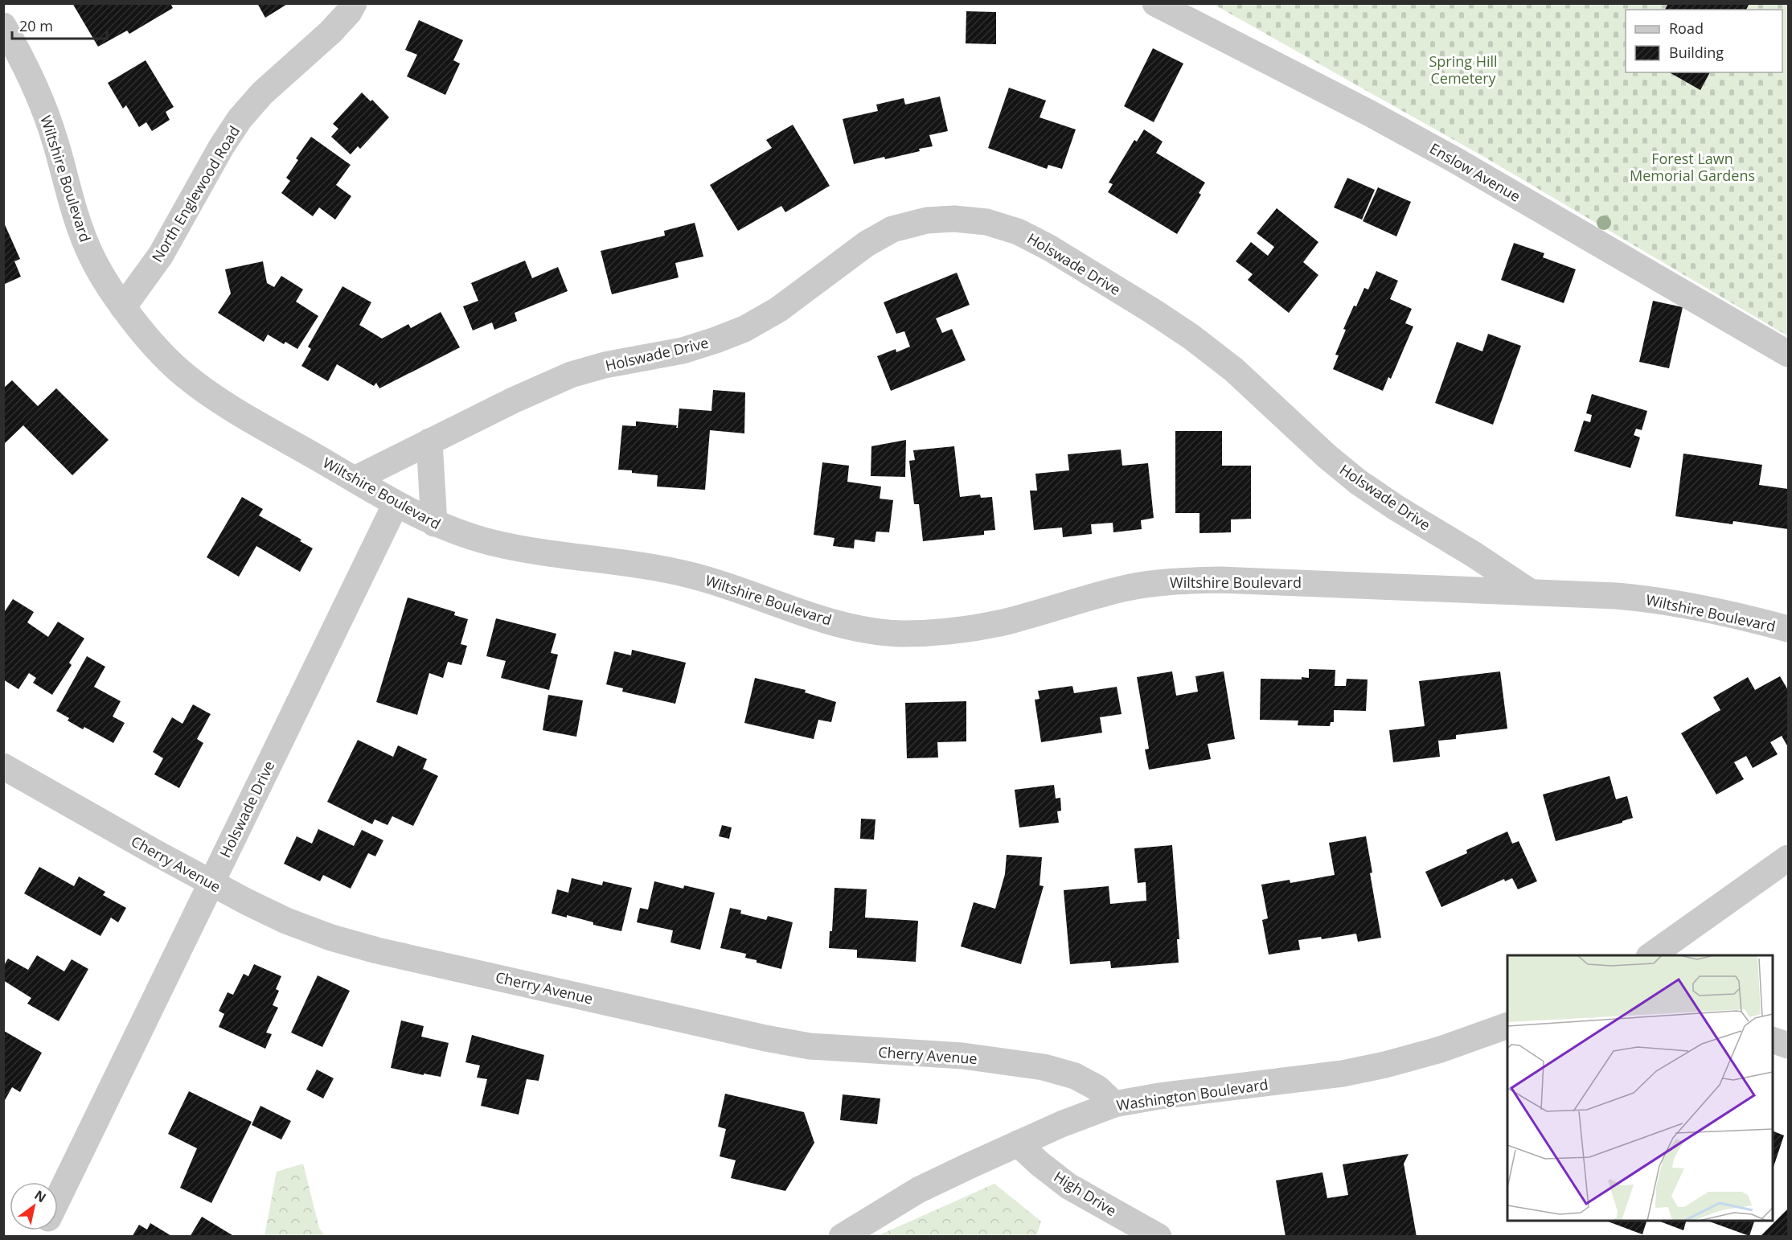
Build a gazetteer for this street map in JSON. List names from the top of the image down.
{
  "streets": {
    "street": [
      "Enslow Avenue",
      "Wiltshire Boulevard",
      "North Englewood Road",
      "Holswade Drive",
      "Cherry Avenue",
      "Washington Boulevard",
      "High Drive"
    ]
  },
  "crossings": [
    ["Wiltshire Boulevard", "North Englewood Road"],
    ["Wiltshire Boulevard", "Holswade Drive"],
    ["Holswade Drive", "Cherry Avenue"],
    ["Cherry Avenue", "Washington Boulevard"],
    ["Washington Boulevard", "High Drive"]
  ],
  "parks": ["Spring Hill Cemetery", "Forest Lawn Memorial Gardens"],
  "legend": ["Road", "Building"],
  "scale_bar": "20 m",
  "north": "top right"
}
